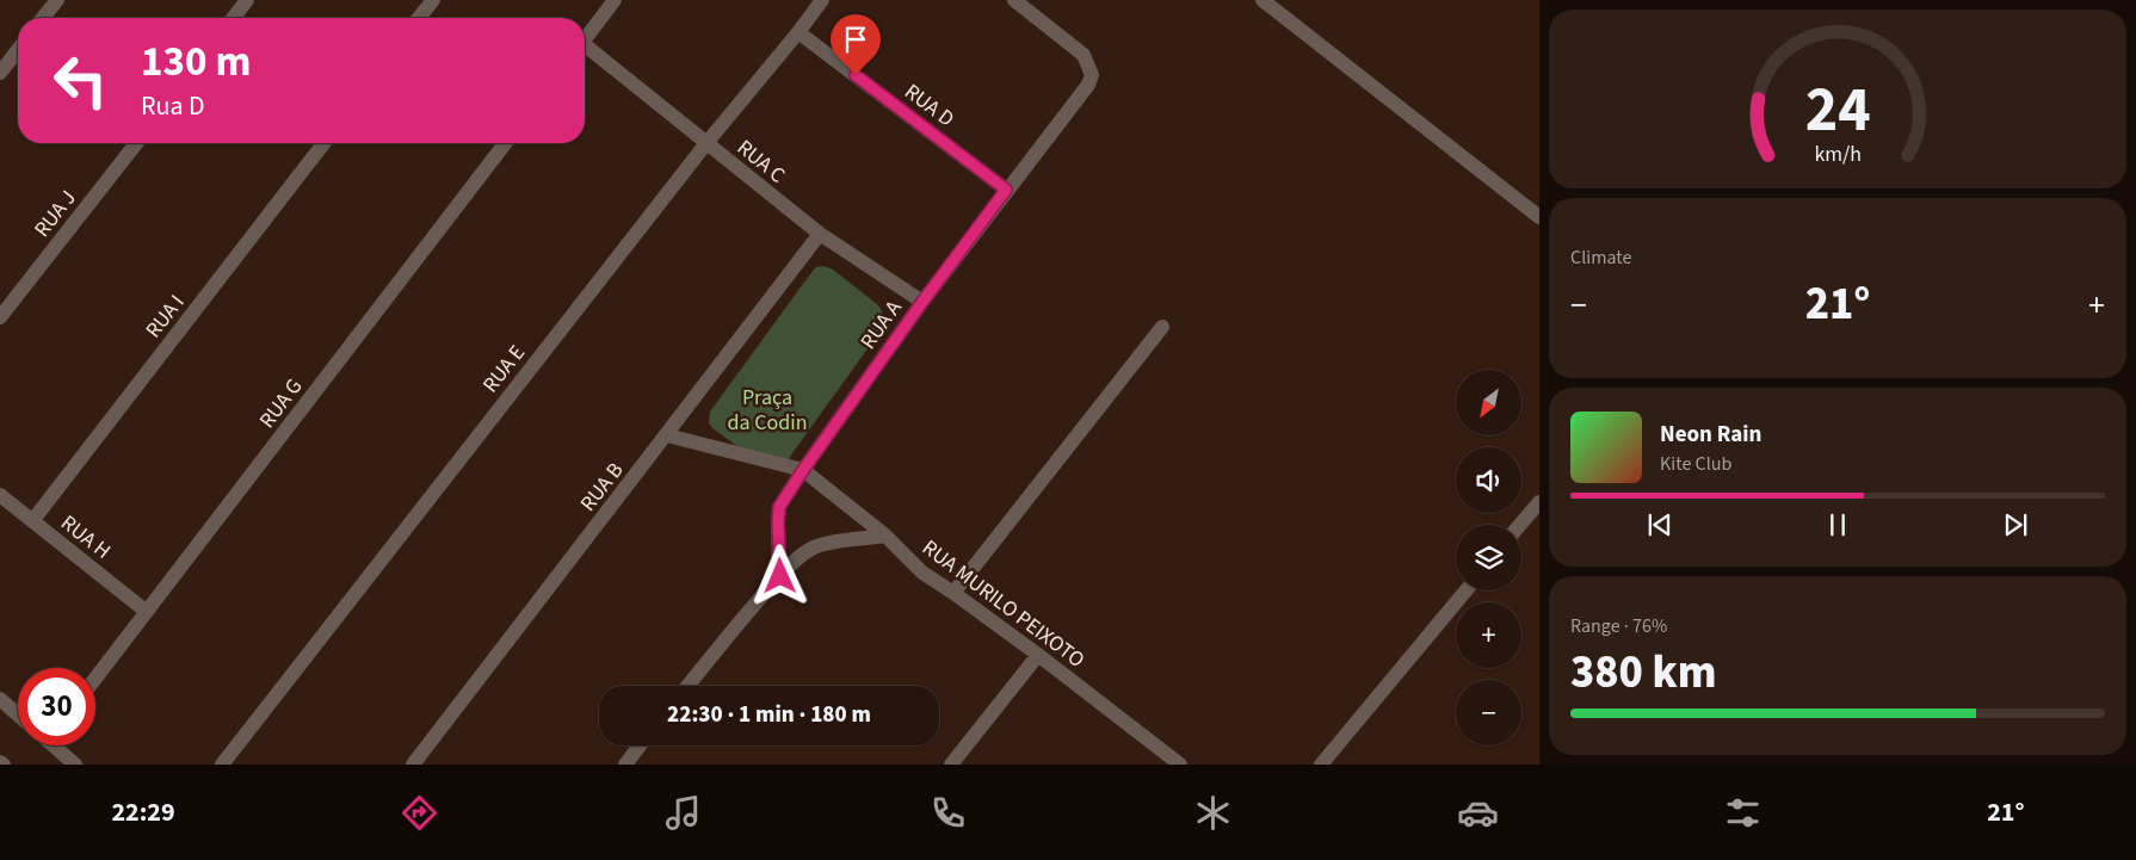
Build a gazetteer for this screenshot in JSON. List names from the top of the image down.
{
  "streets": {
    "street": [
      "RUA D",
      "RUA C",
      "RUA J",
      "RUA I",
      "RUA A",
      "RUA E",
      "RUA G",
      "RUA B",
      "RUA H",
      "RUA MURILO PEIXOTO"
    ]
  },
  "crossings": [
    ["RUA D", "RUA A"],
    ["RUA D", "RUA E"],
    ["RUA C", "RUA A"],
    ["RUA C", "RUA E"],
    ["RUA C", "RUA B"],
    ["RUA I", "RUA H"],
    ["RUA A", "RUA MURILO PEIXOTO"],
    ["RUA G", "RUA H"],
    ["RUA B", "RUA MURILO PEIXOTO"]
  ],
  "parks": ["Praça da Codin"],
  "north": "bottom left",
  "page": {
    "turn": ["130 m", "Rua D"],
    "tile": [
      "Climate",
      ["Range · 76%", "380 km"]
    ],
    "heat": ["−", "21°", "+"],
    "map_buttons": ["+", "−"],
    "song": ["Neon Rain", "Kite Club"],
    "limit": "30",
    "trip": "22:30 · 1 min · 180 m",
    "tabs": ["22:29", "21°"],
    "gauge": ["24", "km/h"]
  }
}
